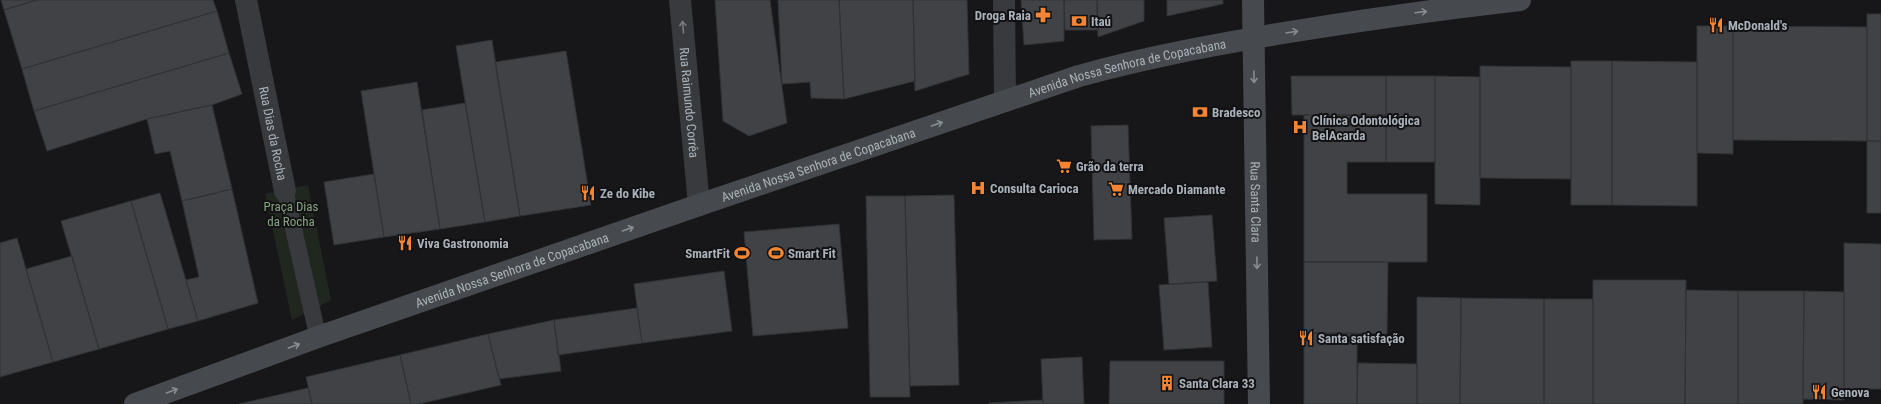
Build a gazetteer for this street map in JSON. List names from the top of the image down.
{
  "streets": {
    "main road": ["Avenida Nossa Senhora de Copacabana", "Rua Santa Clara"],
    "street": ["Rua Raimundo Corrêa", "Rua Dias da Rocha"]
  },
  "crossings": [
    ["Avenida Nossa Senhora de Copacabana", "Rua Raimundo Corrêa"],
    ["Avenida Nossa Senhora de Copacabana", "Rua Dias da Rocha"],
    ["Avenida Nossa Senhora de Copacabana", "Rua Santa Clara"]
  ],
  "one_way": ["Avenida Nossa Senhora de Copacabana", "Rua Raimundo Corrêa", "Rua Santa Clara"],
  "parks": ["Praça Dias da Rocha"],
  "places": {
    "pharmacy": ["Droga Raia"],
    "bank": ["Itaú", "Bradesco"],
    "restaurant": [
      "McDonald's",
      "Ze do Kibe",
      "Viva Gastronomia",
      "Santa satisfação",
      "Genova"
    ],
    "hospital": ["Clínica Odontológica BelAcarda", "Consulta Carioca"],
    "supermarket": ["Grão da terra", "Mercado Diamante"],
    "sports": ["SmartFit", "Smart Fit"],
    "building": ["Santa Clara 33"]
  }
}
